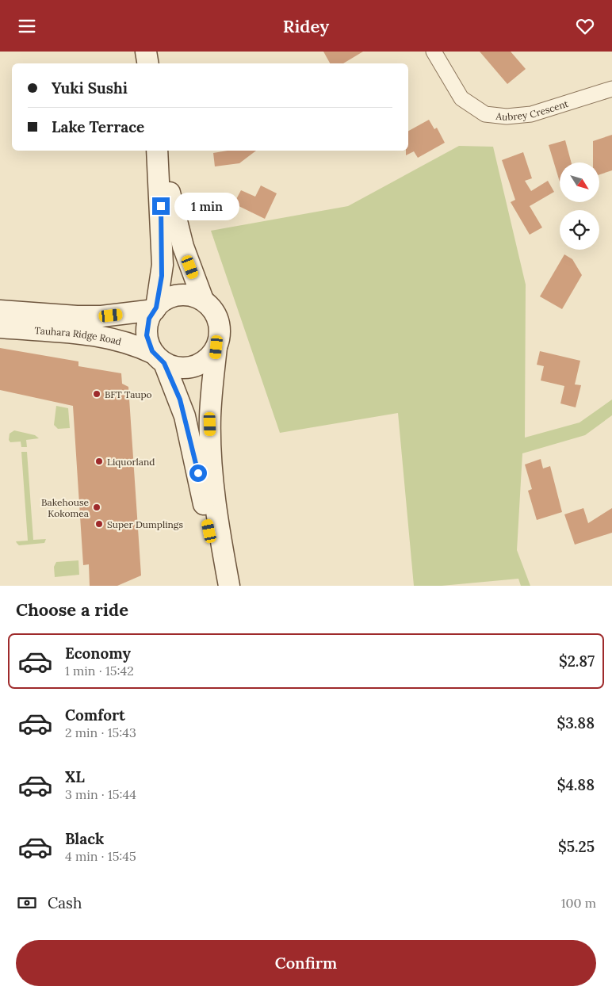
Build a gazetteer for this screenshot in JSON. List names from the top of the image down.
{
  "streets": {
    "main road": ["Tauhara Ridge Road"],
    "street": ["Aubrey Crescent"]
  },
  "places": [
    "BFT Taupo",
    "Liquorland",
    "Bakehouse Kokomea",
    "Super Dumplings"
  ],
  "north": "bottom right",
  "page": {
    "header": "Ridey",
    "banner": ["Yuki Sushi", "Lake Terrace"],
    "bubble": "1 min",
    "heading": "Choose a ride",
    "list": [
      {
        "name": "Economy",
        "note": "1 min · 15:42",
        "value": "$2.87"
      },
      {
        "name": "Comfort",
        "note": "2 min · 15:43",
        "value": "$3.88"
      },
      {
        "name": "XL",
        "note": "3 min · 15:44",
        "value": "$4.88"
      },
      {
        "name": "Black",
        "note": "4 min · 15:45",
        "value": "$5.25"
      }
    ],
    "pay": ["Cash", "100 m"],
    "buttons": "Confirm"
  }
}
